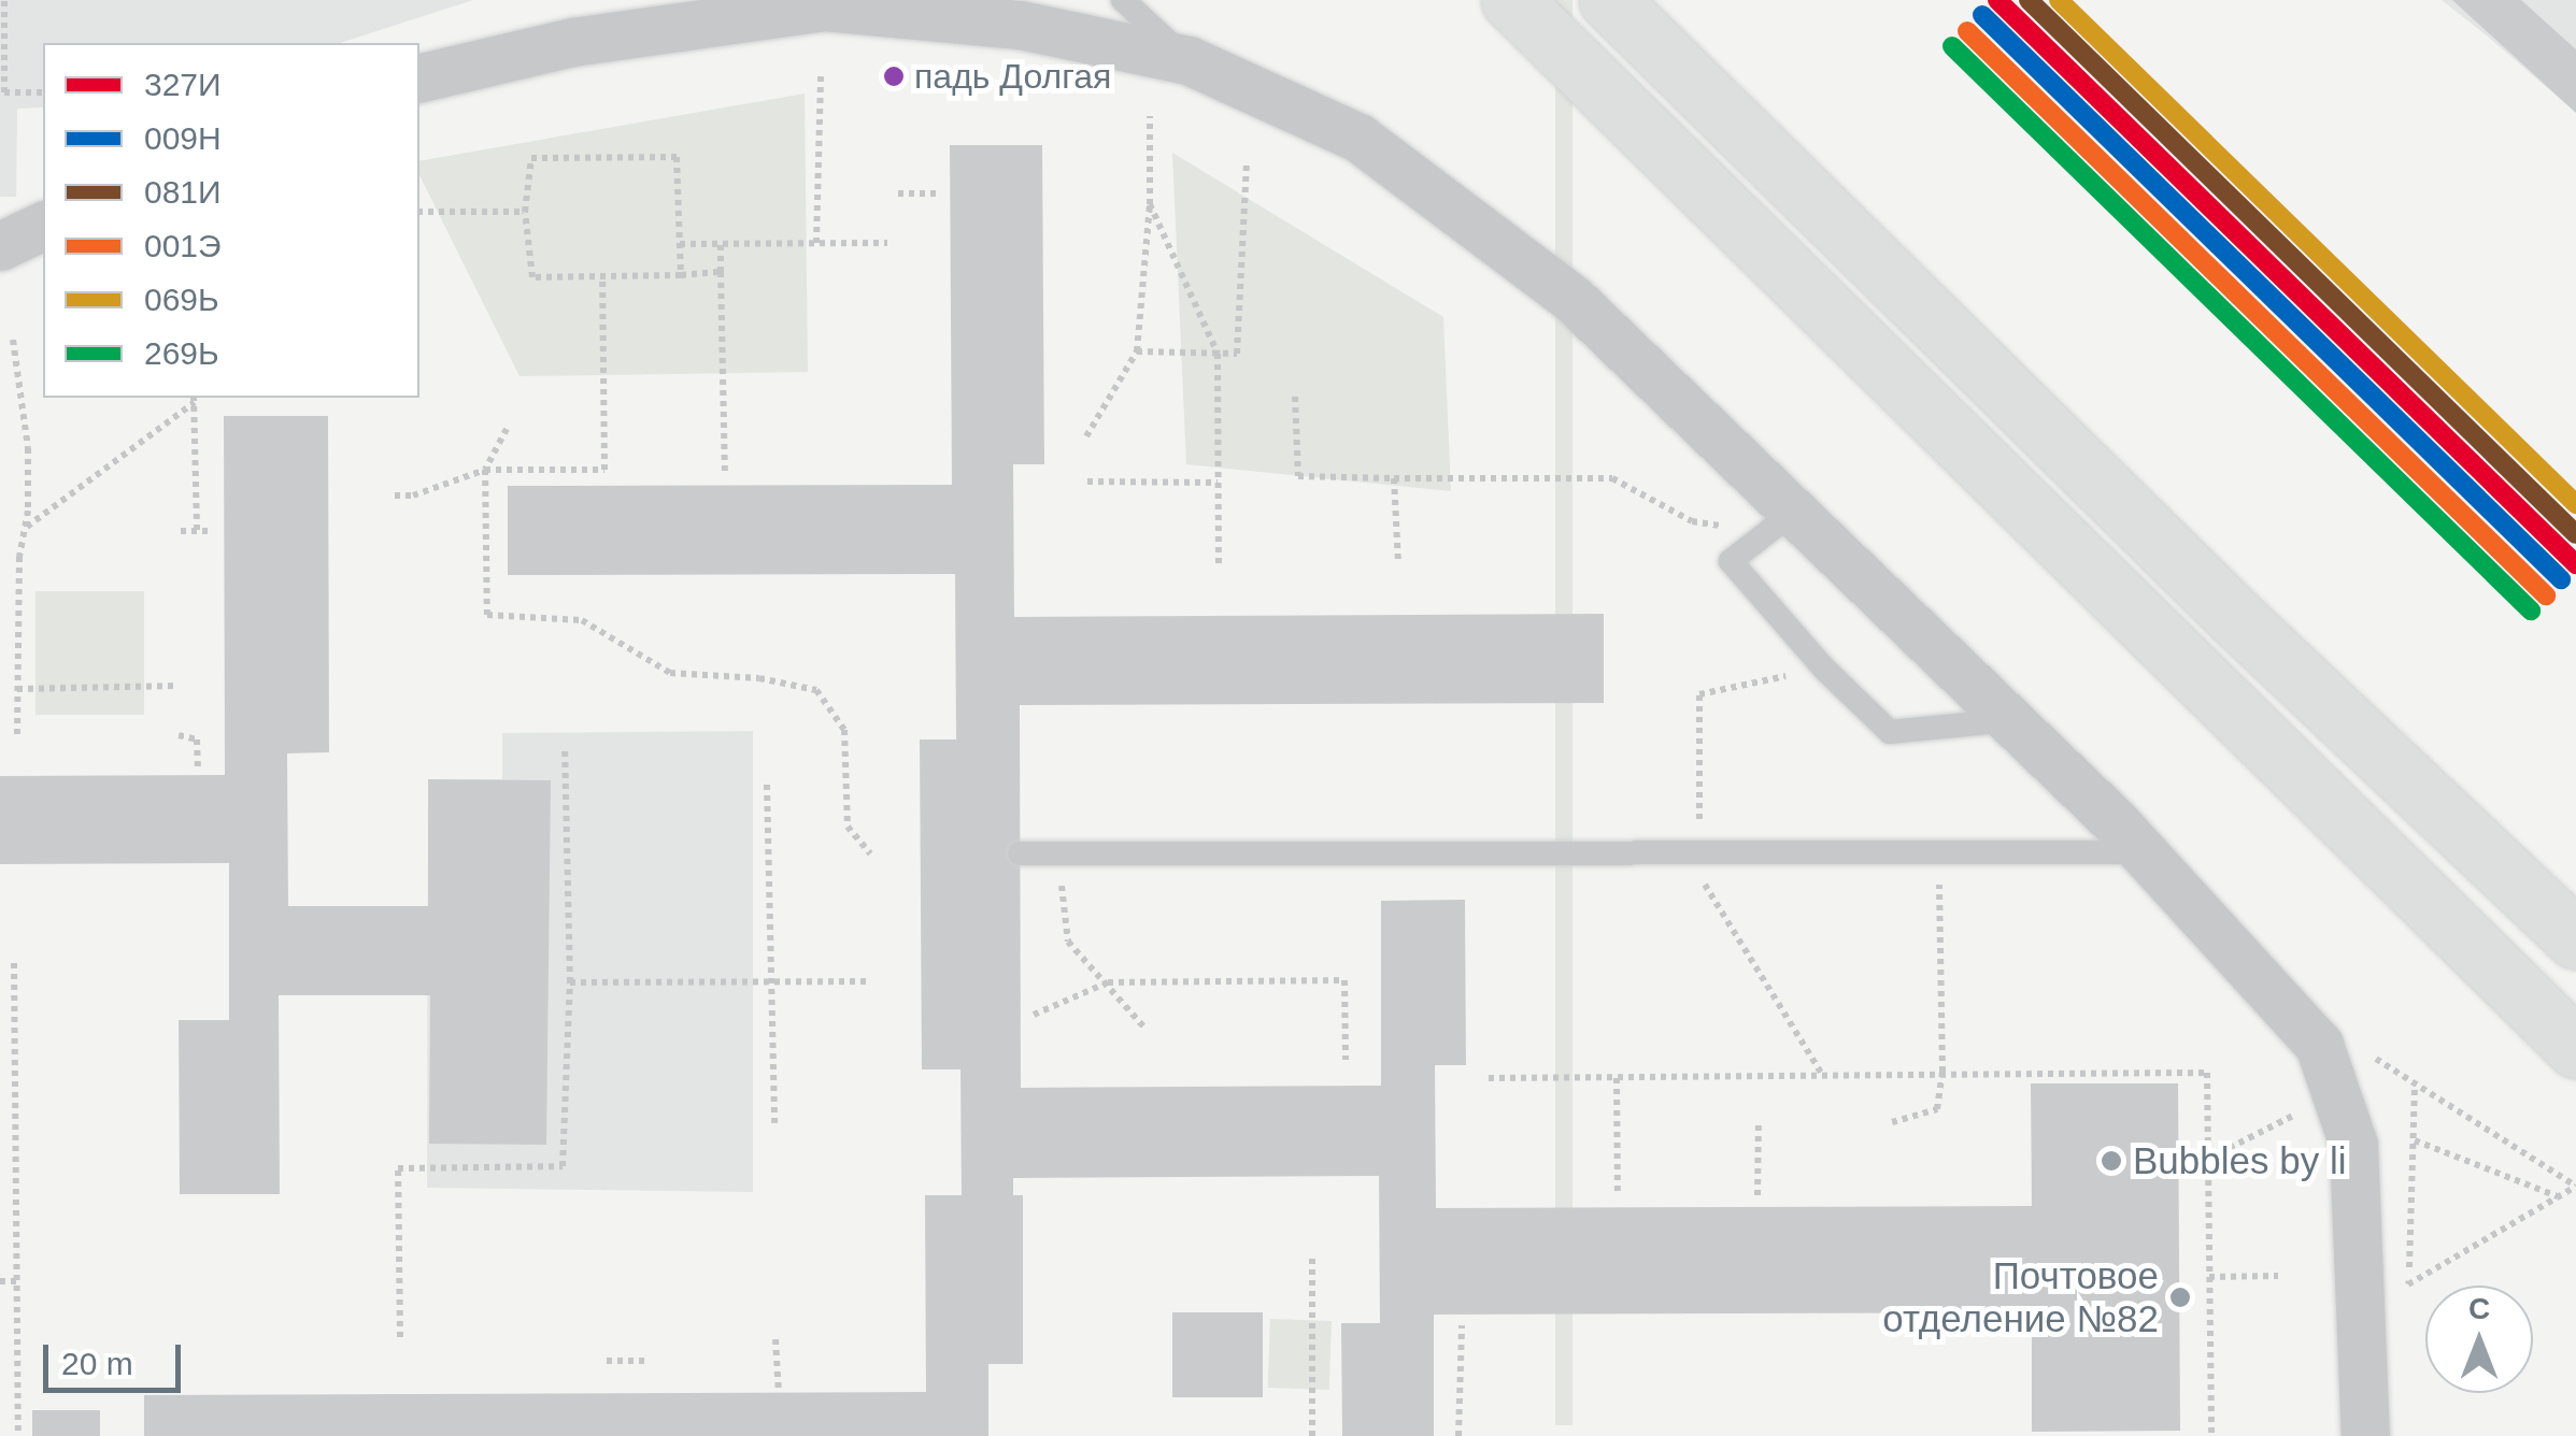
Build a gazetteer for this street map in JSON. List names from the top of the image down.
{
  "places": ["падь Долгая", "Bubbles by li", "Почтовое отделение №82"],
  "lines": [
    "transit line 327И",
    "transit line 081И",
    "transit line 069Ь",
    "transit line 009Н",
    "transit line 001Э",
    "transit line 269Ь"
  ],
  "legend": [
    "327И",
    "009Н",
    "081И",
    "001Э",
    "069Ь",
    "269Ь"
  ],
  "scale_bar": "20 m",
  "north": "top"
}
